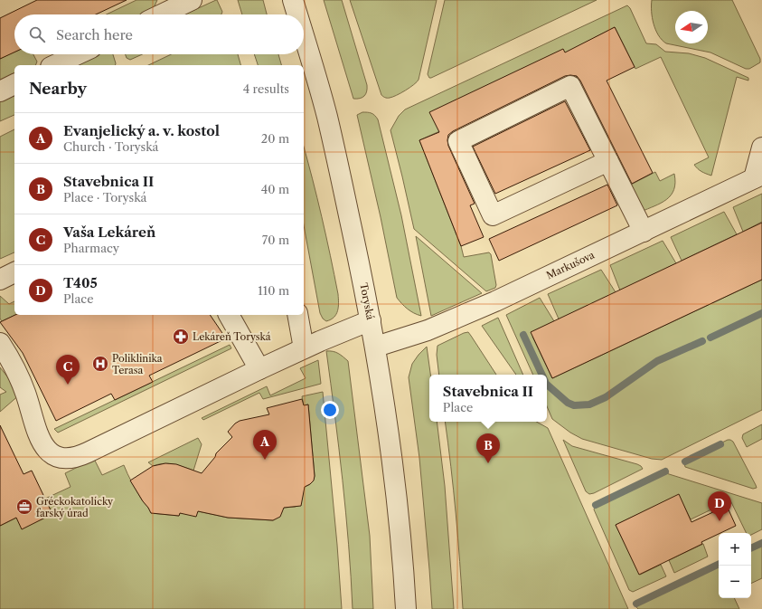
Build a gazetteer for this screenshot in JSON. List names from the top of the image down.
{
  "streets": {
    "street": ["Markušova", "Toryská"]
  },
  "crossings": [
    ["Markušova", "Toryská"]
  ],
  "places": {
    "pharmacy": ["Lekáreň Toryská"],
    "hospital": ["Poliklinika Terasa"],
    "office": ["Gréckokatolícky farský úrad"]
  },
  "north": "left",
  "page": {
    "search": "Search here",
    "heading": ["Nearby", "4 results"],
    "list": [
      {
        "mark": "A",
        "name": "Evanjelický a. v. kostol",
        "note": "Church · Toryská",
        "value": "20 m"
      },
      {
        "mark": "B",
        "name": "Stavebnica II",
        "note": "Place · Toryská",
        "value": "40 m"
      },
      {
        "mark": "C",
        "name": "Vaša Lekáreň",
        "note": "Pharmacy",
        "value": "70 m"
      },
      {
        "mark": "D",
        "name": "T405",
        "note": "Place",
        "value": "110 m"
      }
    ],
    "pins": [
      "C",
      "A",
      "B",
      "D"
    ],
    "popup": ["Stavebnica II", "Place"],
    "map_buttons": ["+", "−"]
  }
}
